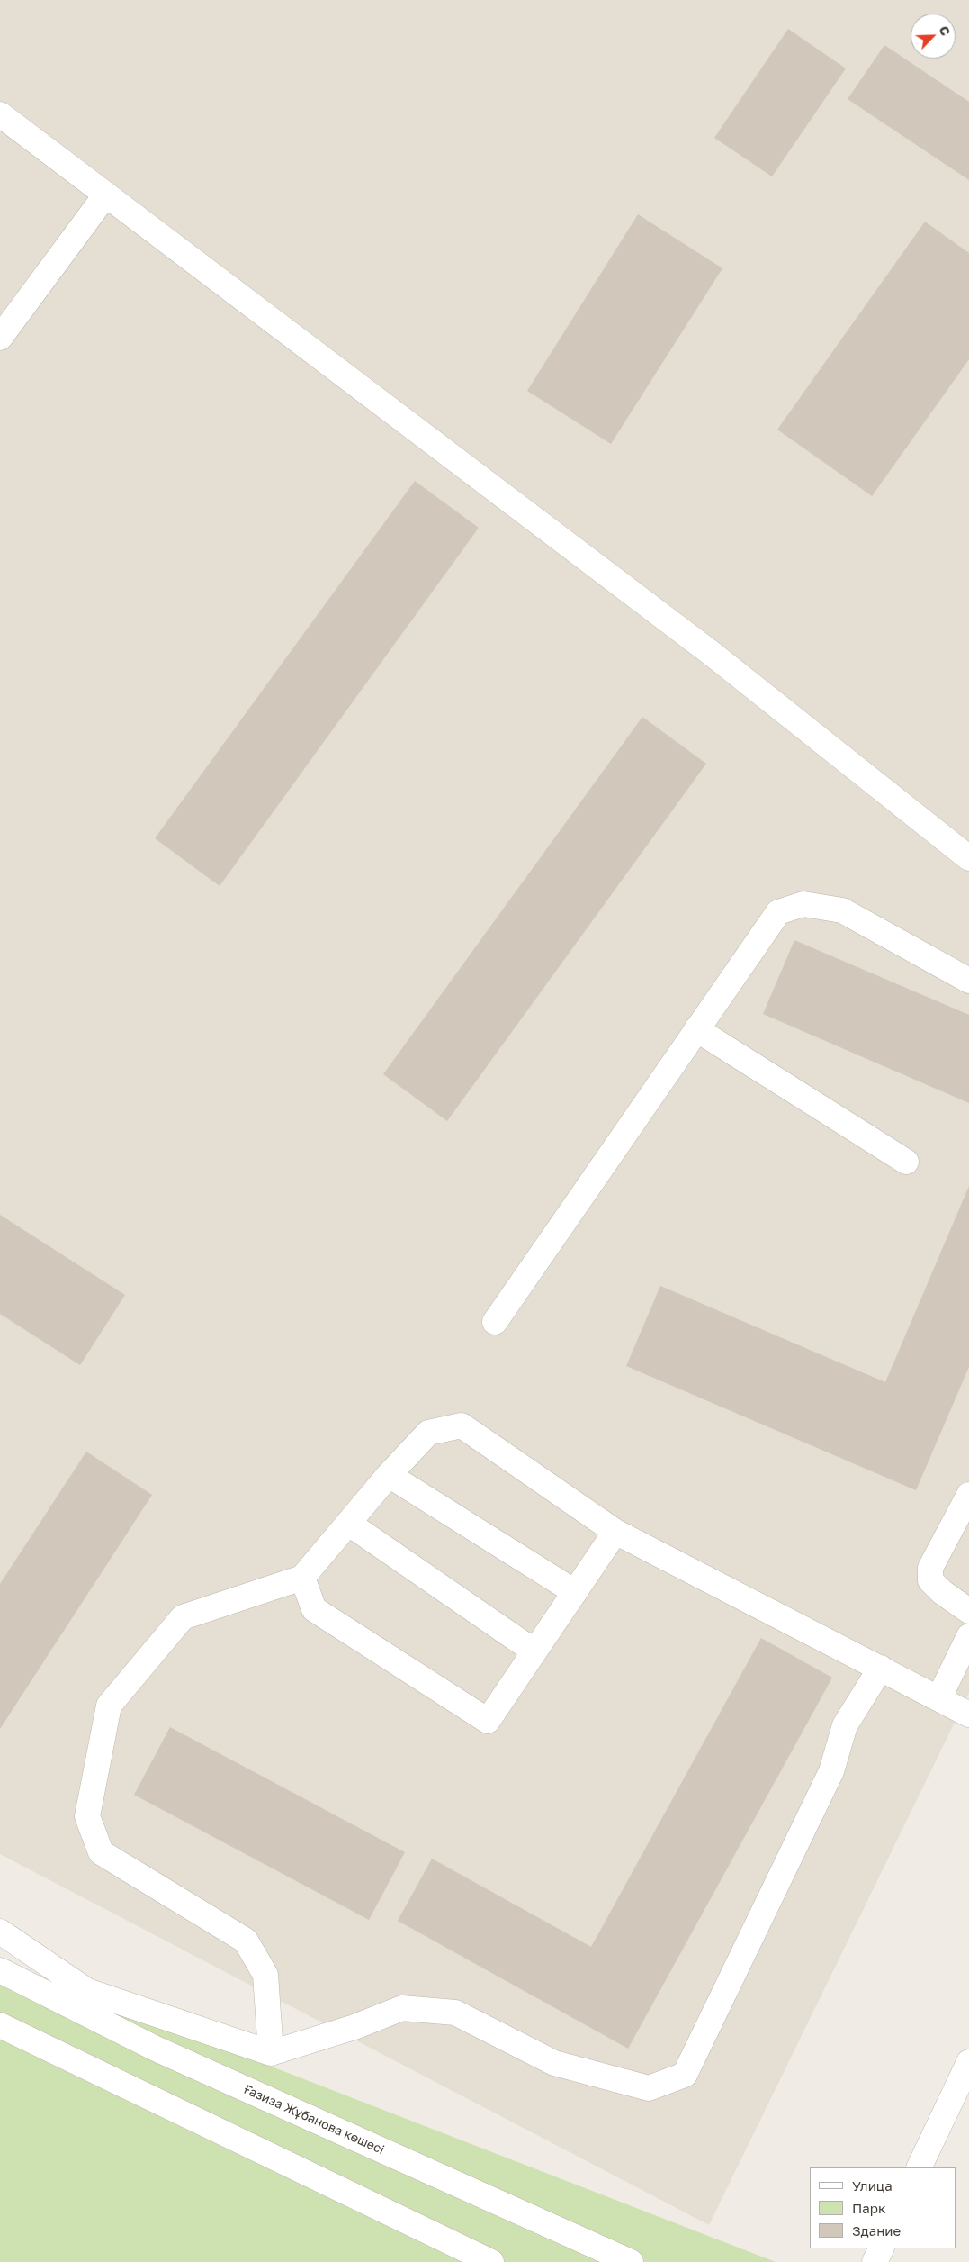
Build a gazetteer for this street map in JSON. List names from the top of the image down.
{
  "streets": {
    "street": ["Ғазиза Жұбанова көшесі"]
  },
  "legend": ["Улица", "Парк", "Здание"],
  "north": "top right"
}
